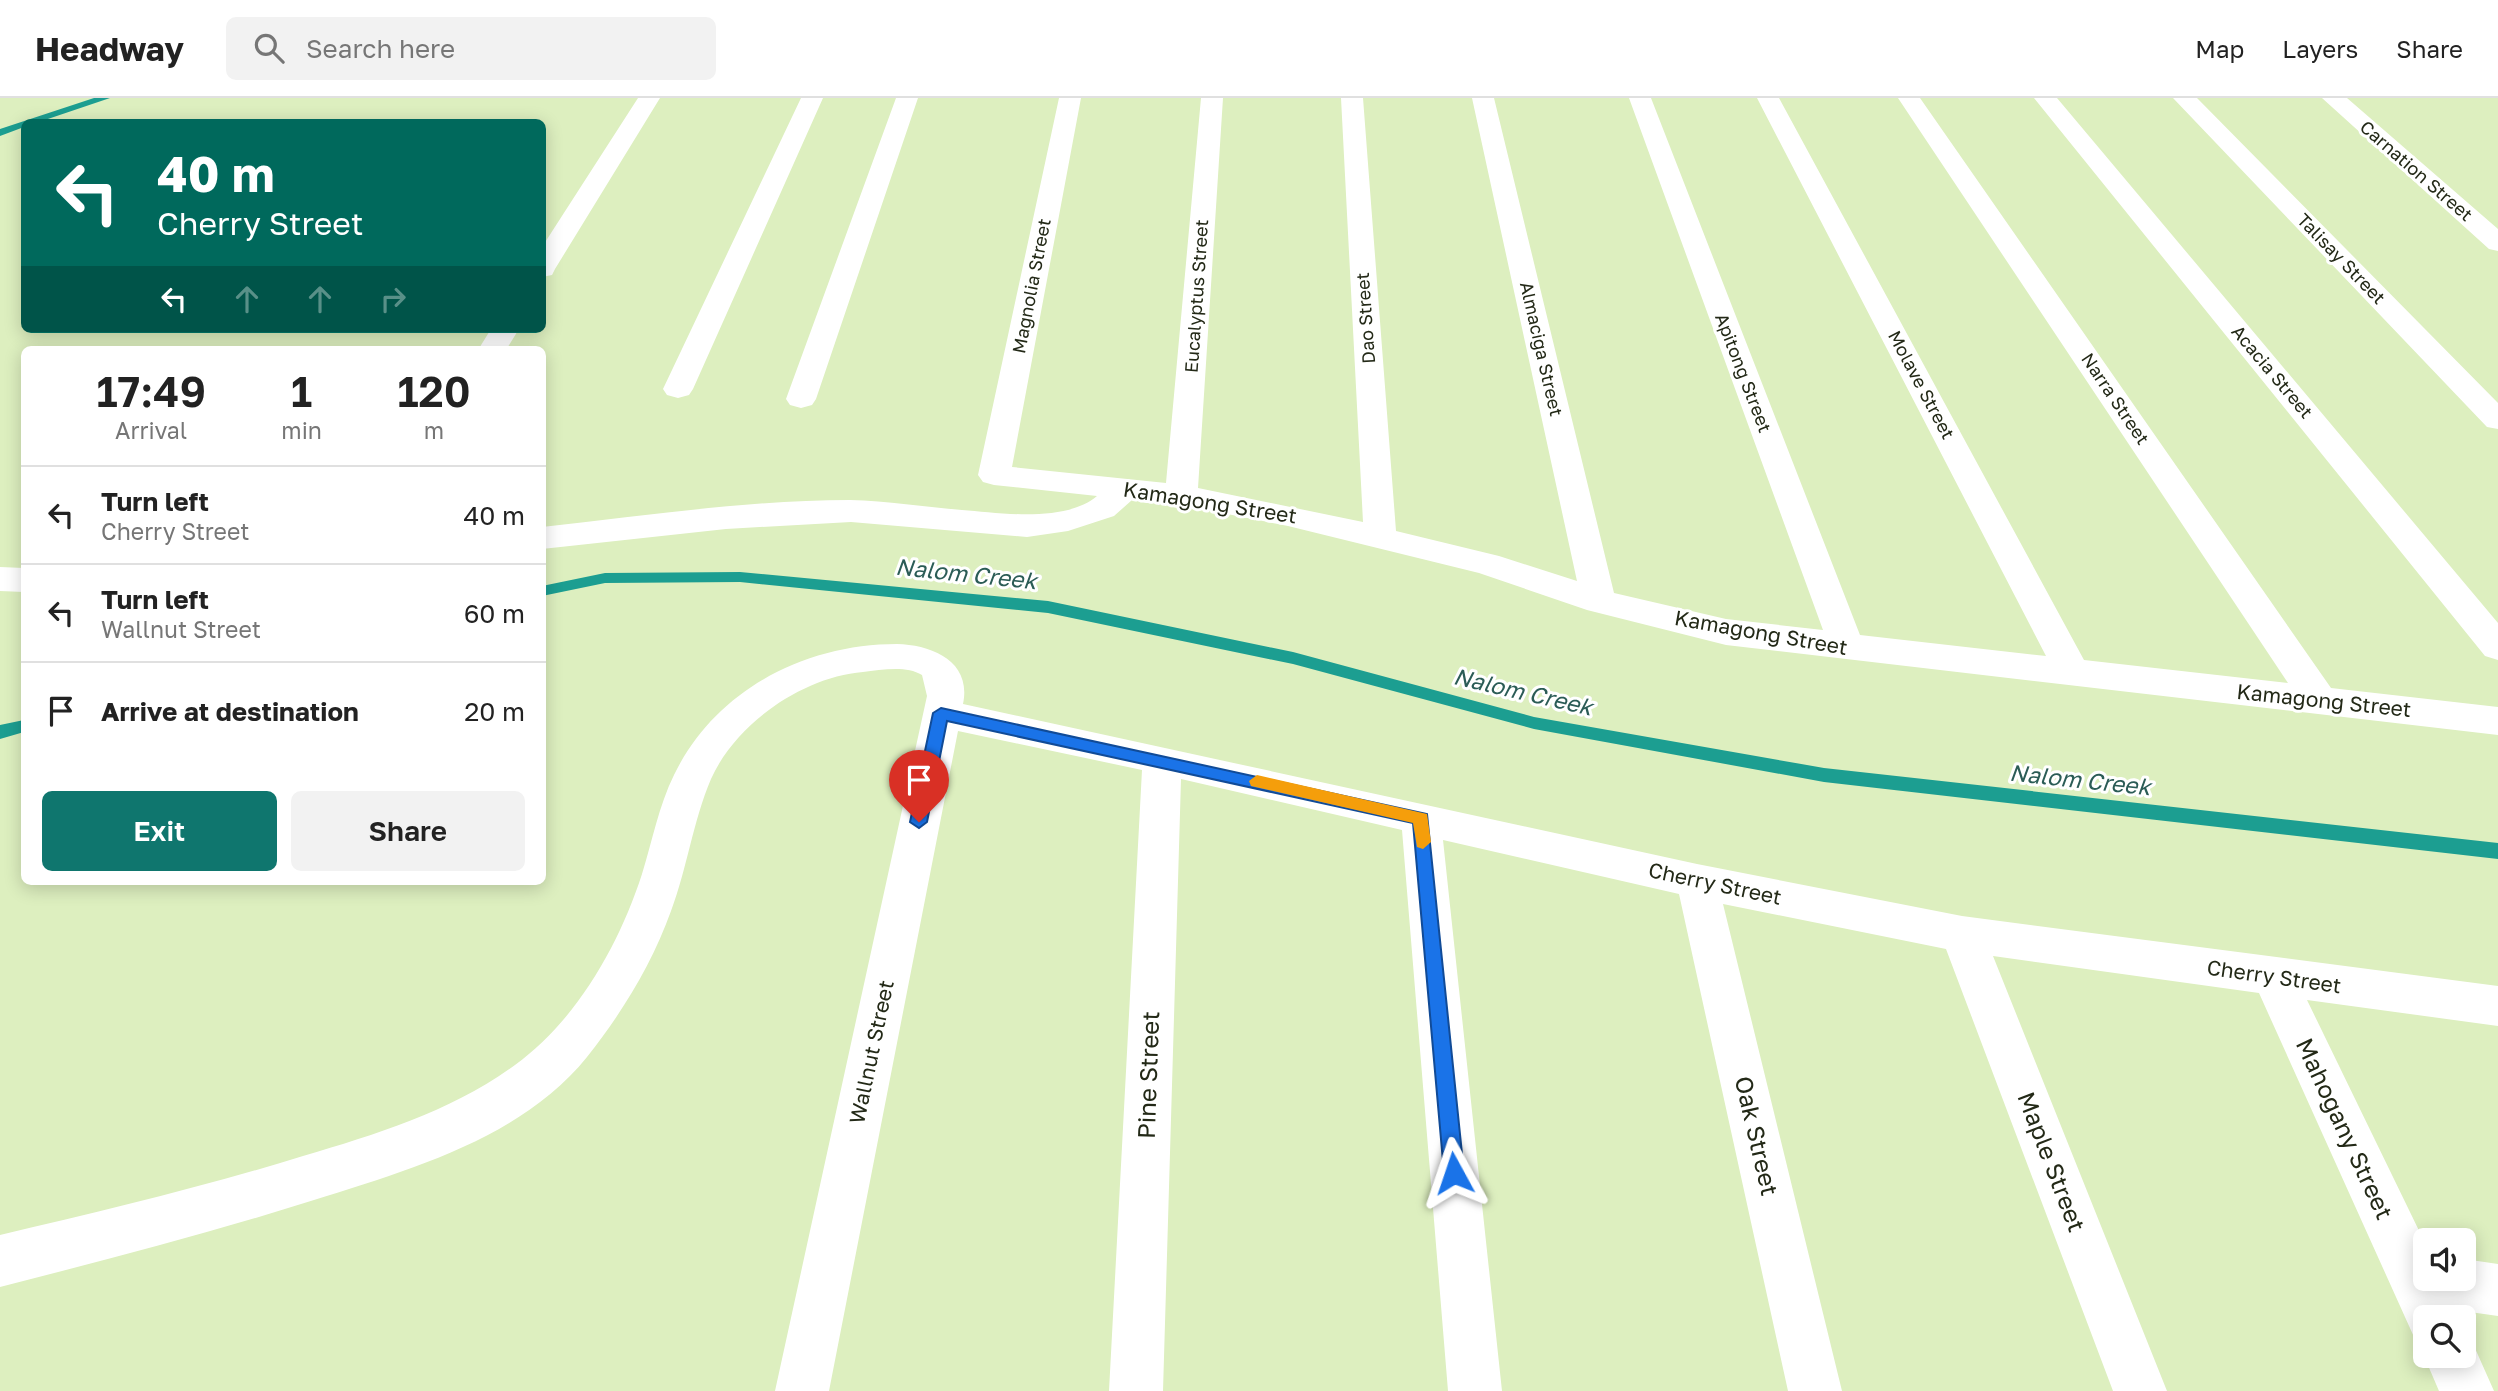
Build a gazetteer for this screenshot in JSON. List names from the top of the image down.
{
  "streets": {
    "street": [
      "Carnation Street",
      "Talisay Street",
      "Magnolia Street",
      "Eucalyptus Street",
      "Dao Street",
      "Almaciga Street",
      "Acacia Street",
      "Apitong Street",
      "Molave Street",
      "Narra Street",
      "Kamagong Street",
      "Cherry Street",
      "Wallnut Street",
      "Pine Street",
      "Mahogany Street",
      "Oak Street",
      "Maple Street"
    ]
  },
  "crossings": [
    ["Magnolia Street", "Kamagong Street"],
    ["Eucalyptus Street", "Kamagong Street"],
    ["Dao Street", "Kamagong Street"],
    ["Almaciga Street", "Kamagong Street"],
    ["Apitong Street", "Kamagong Street"],
    ["Molave Street", "Kamagong Street"],
    ["Narra Street", "Kamagong Street"],
    ["Cherry Street", "Wallnut Street"],
    ["Cherry Street", "Pine Street"],
    ["Cherry Street", "Mahogany Street"],
    ["Cherry Street", "Oak Street"],
    ["Cherry Street", "Maple Street"]
  ],
  "water": ["Nalom Creek"],
  "page": {
    "header": "Headway",
    "search": "Search here",
    "nav": ["Map", "Layers", "Share"],
    "turn": ["40 m", "Cherry Street"],
    "eta": [
      "17:49",
      "Arrival",
      "1",
      "min",
      "120",
      "m"
    ],
    "list": [
      {
        "name": "Turn left",
        "note": "Cherry Street",
        "value": "40 m"
      },
      {
        "name": "Turn left",
        "note": "Wallnut Street",
        "value": "60 m"
      },
      {
        "name": "Arrive at destination",
        "value": "20 m"
      }
    ],
    "buttons": ["Exit", "Share"]
  }
}
